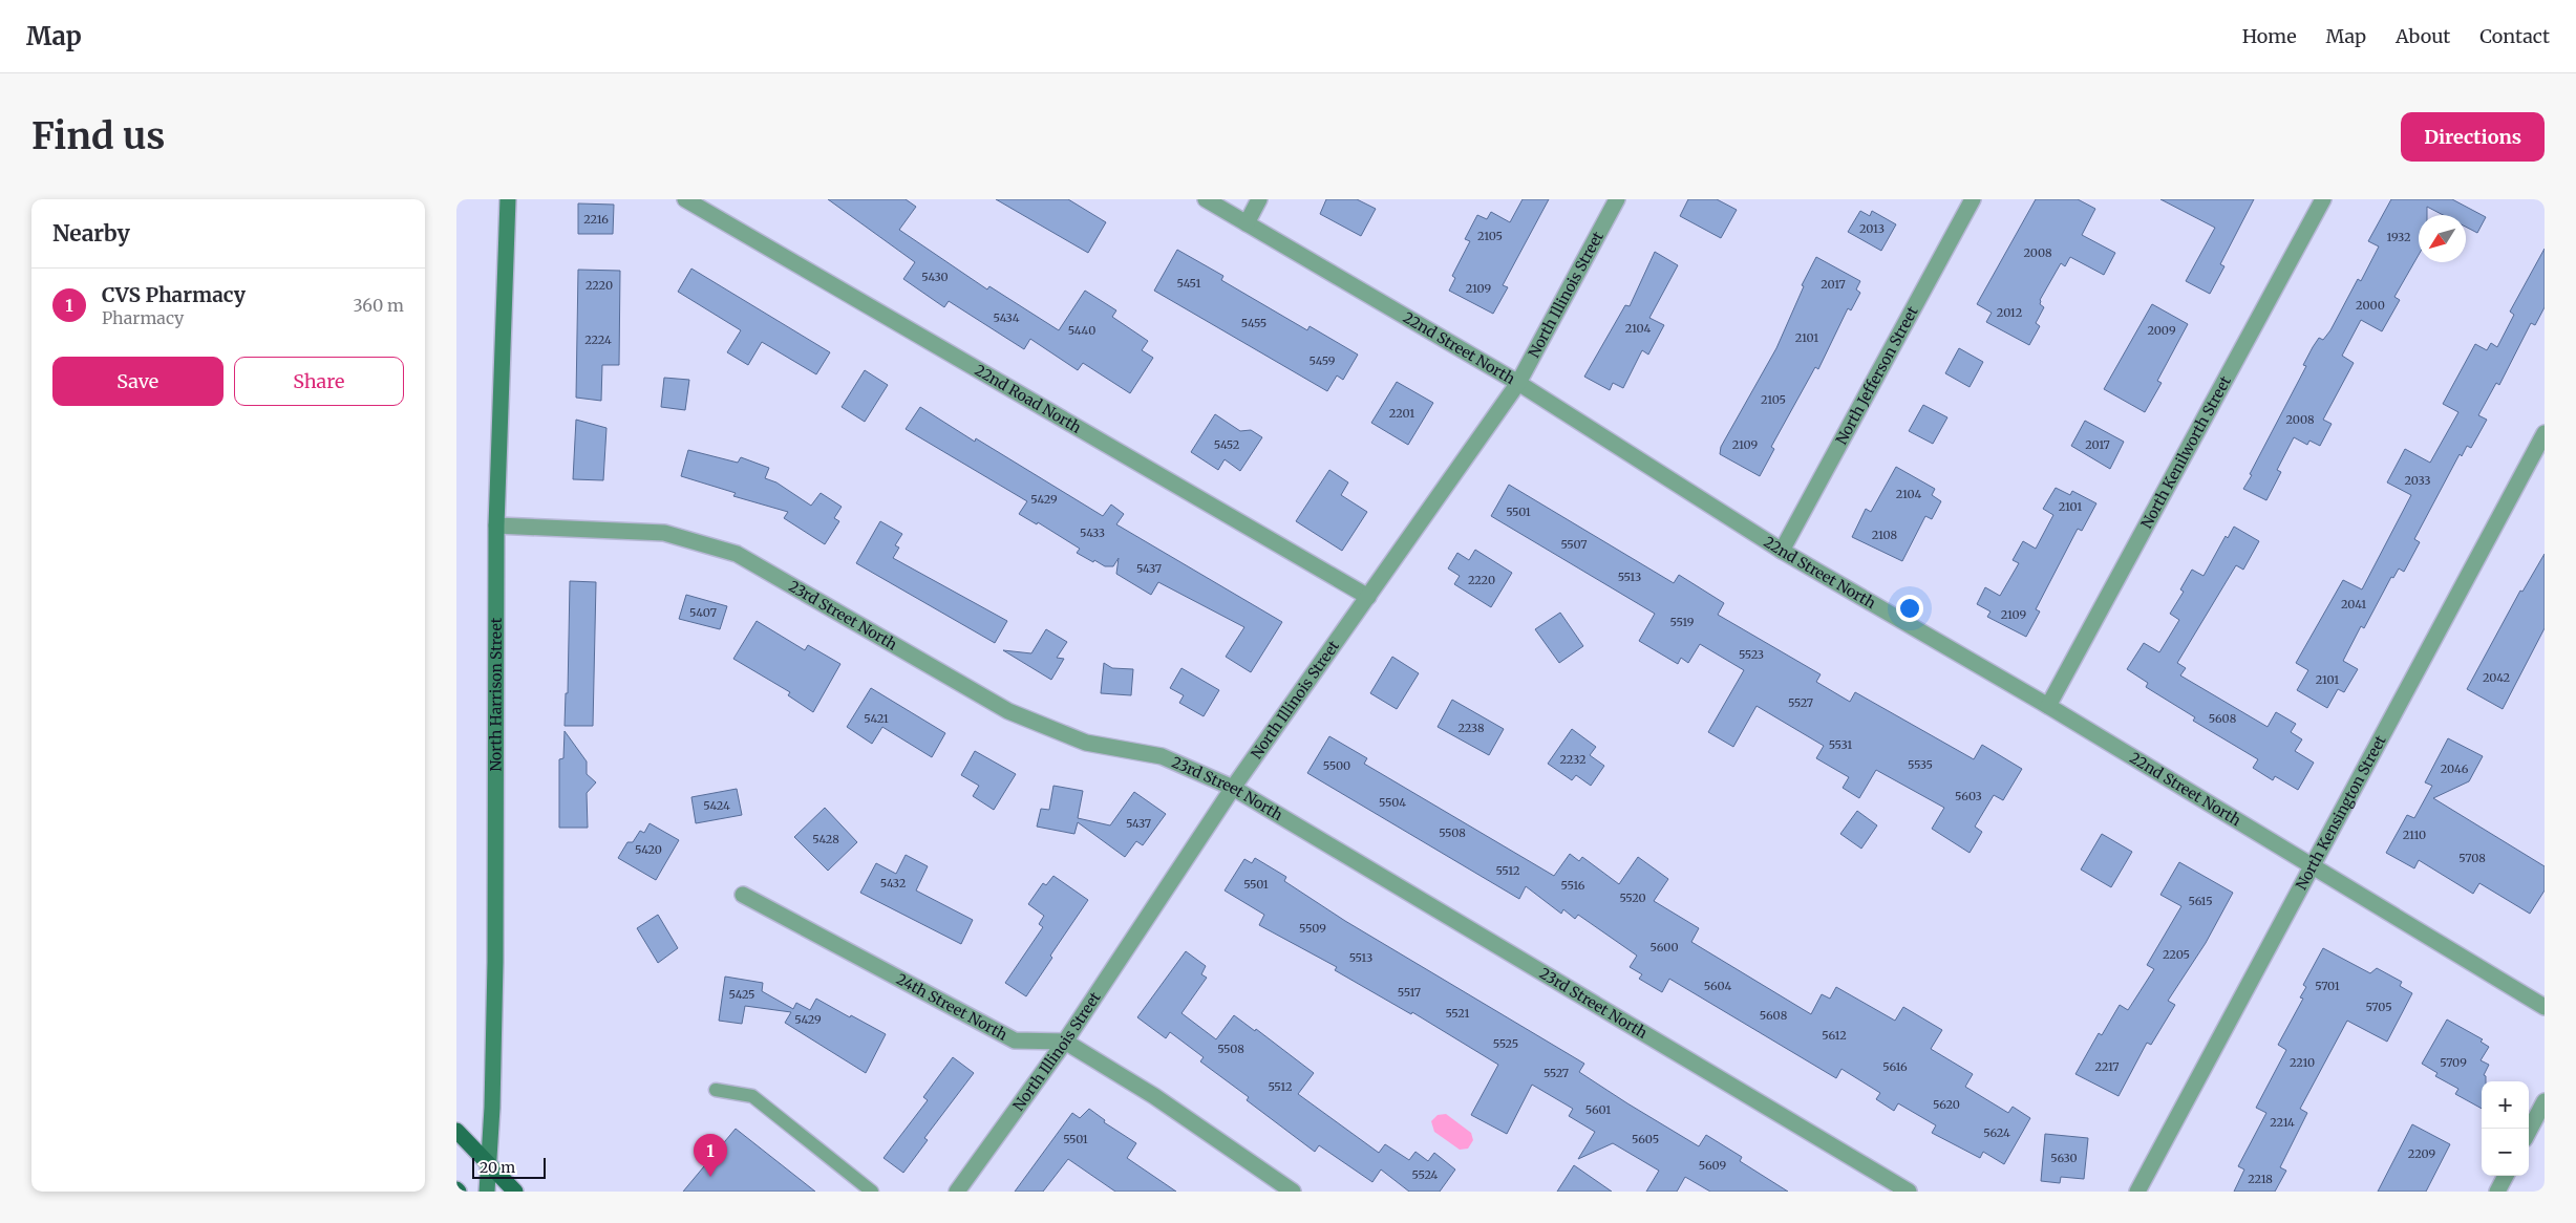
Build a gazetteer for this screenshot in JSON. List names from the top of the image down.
{
  "streets": {
    "street": [
      "North Illinois Street",
      "22nd Street North",
      "North Jefferson Street",
      "22nd Road North",
      "North Kenilworth Street",
      "23rd Street North",
      "North Harrison Street",
      "North Kensington Street",
      "24th Street North"
    ]
  },
  "crossings": [
    ["North Illinois Street", "22nd Street North"],
    ["North Illinois Street", "22nd Road North"],
    ["North Illinois Street", "23rd Street North"],
    ["North Illinois Street", "24th Street North"],
    ["22nd Street North", "North Jefferson Street"],
    ["22nd Street North", "North Kenilworth Street"],
    ["22nd Street North", "North Kensington Street"],
    ["23rd Street North", "North Harrison Street"]
  ],
  "house_numbers": [
    "2216",
    "2013",
    "2105",
    "1932",
    "2008",
    "5430",
    "5451",
    "2017",
    "2220",
    "2109",
    "2000",
    "2012",
    "5434",
    "5455",
    "2104",
    "5440",
    "2009",
    "2101",
    "2224",
    "5459",
    "2105",
    "2201",
    "2008",
    "5452",
    "2109",
    "2017",
    "2033",
    "2104",
    "5429",
    "2101",
    "5501",
    "5433",
    "2108",
    "5507",
    "5437",
    "5513",
    "2220",
    "2041",
    "5407",
    "2109",
    "5519",
    "5523",
    "2042",
    "2101",
    "5527",
    "5421",
    "5608",
    "2238",
    "5531",
    "2232",
    "5535",
    "5500",
    "2046",
    "5603",
    "5504",
    "5424",
    "5437",
    "5508",
    "2110",
    "5428",
    "5420",
    "5708",
    "5512",
    "5432",
    "5501",
    "5516",
    "5520",
    "5615",
    "5509",
    "5600",
    "2205",
    "5513",
    "5604",
    "5701",
    "5517",
    "5425",
    "5705",
    "5521",
    "5608",
    "5429",
    "5612",
    "5525",
    "5508",
    "2210",
    "5709",
    "5616",
    "2217",
    "5527",
    "5512",
    "5620",
    "5601",
    "2214",
    "5624",
    "5501",
    "5605",
    "2209",
    "5630",
    "5609",
    "5524",
    "2218"
  ],
  "scale_bar": "20 m",
  "north": "bottom left",
  "page": {
    "header": "Map",
    "nav": [
      "Home",
      "Map",
      "About",
      "Contact"
    ],
    "buttons": [
      "Directions",
      ["Save", "Share"]
    ],
    "title": "Find us",
    "heading": "Nearby",
    "list": [
      {
        "mark": "1",
        "name": "CVS Pharmacy",
        "note": "Pharmacy",
        "value": "360 m"
      }
    ],
    "map_buttons": ["+", "−"],
    "pins": "1",
    "scale": "20 m"
  }
}
